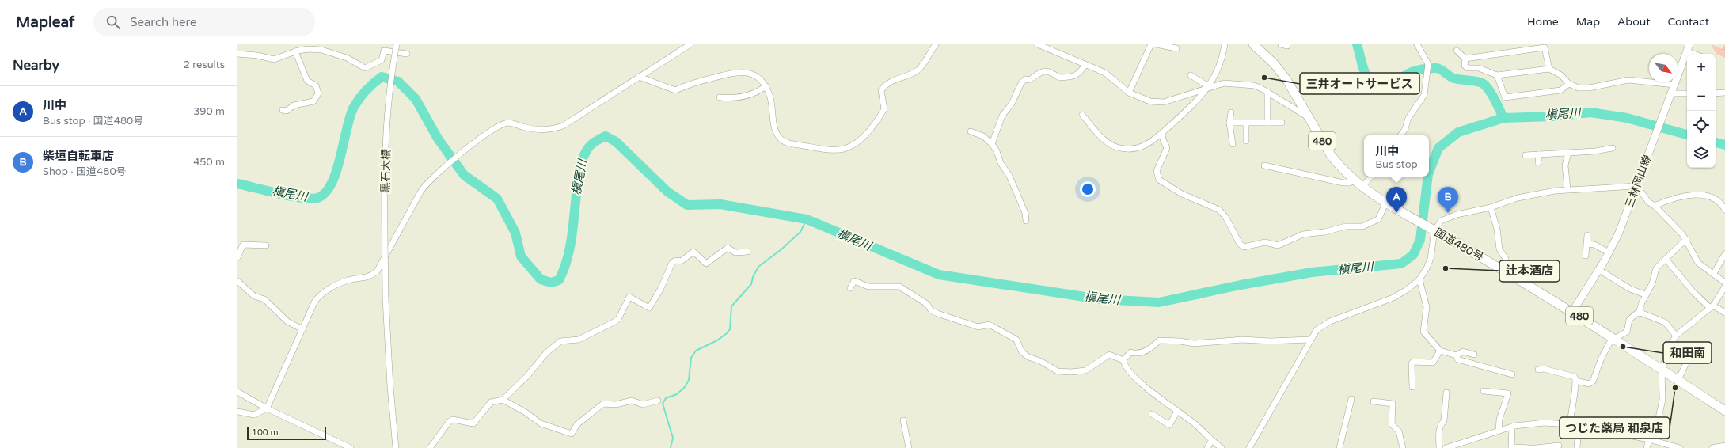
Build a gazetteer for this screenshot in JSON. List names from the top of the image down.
{
  "streets": {
    "highway": ["480", "国道480号"],
    "main road": ["三林岡山線"],
    "street": ["黒石大橋"]
  },
  "crossings": [
    ["三林岡山線", "国道480号"]
  ],
  "water": ["槇尾川"],
  "places": [
    "三井オートサービス",
    "辻本酒店",
    "和田南",
    "つじた薬局 和泉店"
  ],
  "scale_bar": "100 m",
  "north": "bottom right",
  "page": {
    "header": "Mapleaf",
    "search": "Search here",
    "nav": [
      "Home",
      "Map",
      "About",
      "Contact"
    ],
    "heading": ["Nearby", "2 results"],
    "map_buttons": ["+", "−"],
    "list": [
      {
        "mark": "A",
        "name": "川中",
        "note": "Bus stop · 国道480号",
        "value": "390 m"
      },
      {
        "mark": "B",
        "name": "柴垣自転車店",
        "note": "Shop · 国道480号",
        "value": "450 m"
      }
    ],
    "popup": ["川中", "Bus stop"],
    "pins": ["A", "B"],
    "scale": "100 m"
  }
}
